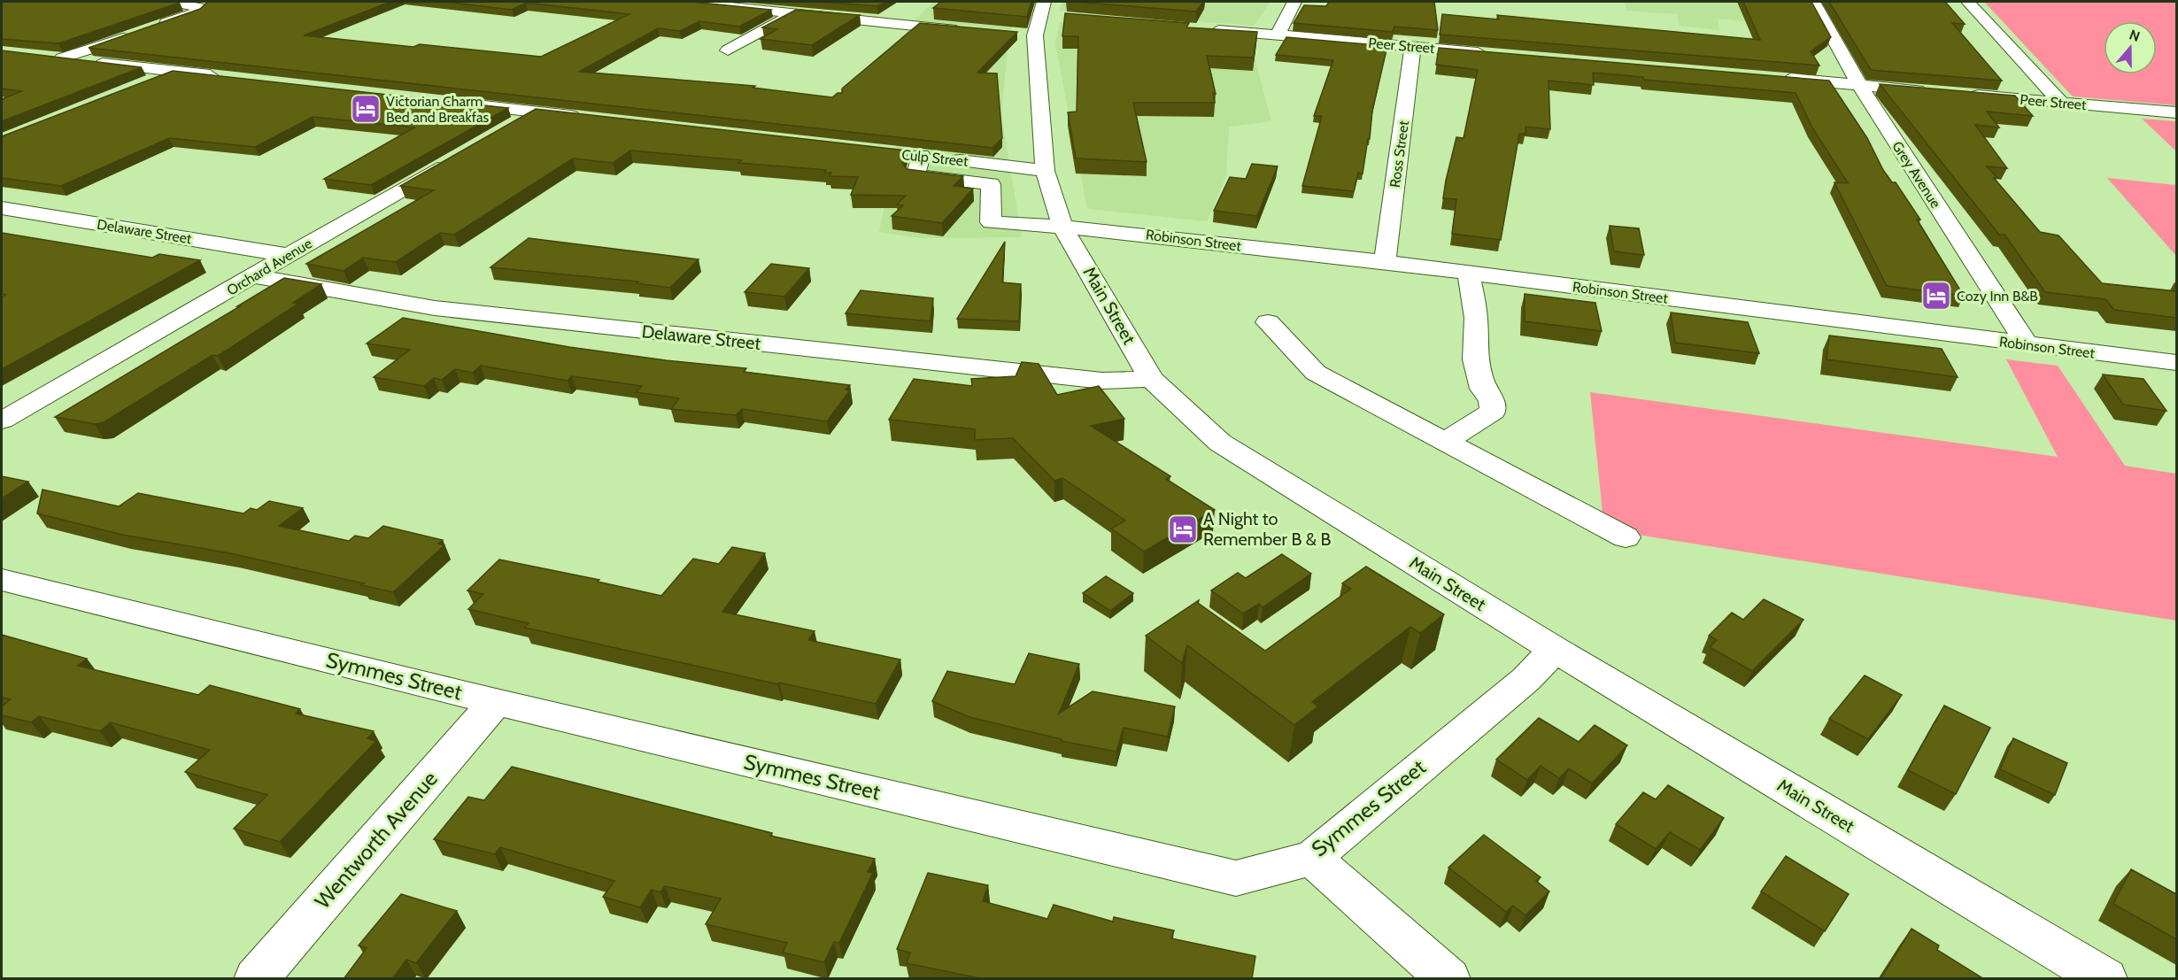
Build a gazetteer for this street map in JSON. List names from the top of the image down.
{
  "streets": {
    "street": [
      "Peer Street",
      "Ross Street",
      "Culp Street",
      "Grey Avenue",
      "Delaware Street",
      "Robinson Street",
      "Orchard Avenue",
      "Main Street",
      "Symmes Street",
      "Wentworth Avenue"
    ]
  },
  "crossings": [
    ["Peer Street", "Ross Street"],
    ["Ross Street", "Robinson Street"],
    ["Culp Street", "Robinson Street"],
    ["Culp Street", "Main Street"],
    ["Grey Avenue", "Robinson Street"],
    ["Delaware Street", "Orchard Avenue"],
    ["Delaware Street", "Main Street"],
    ["Robinson Street", "Main Street"],
    ["Main Street", "Symmes Street"],
    ["Symmes Street", "Wentworth Avenue"]
  ],
  "places": {
    "hotel": ["Victorian Charm Bed and Breakfas", "Cozy Inn B&B", "A Night to Remember B & B"]
  },
  "north": "top"
}
